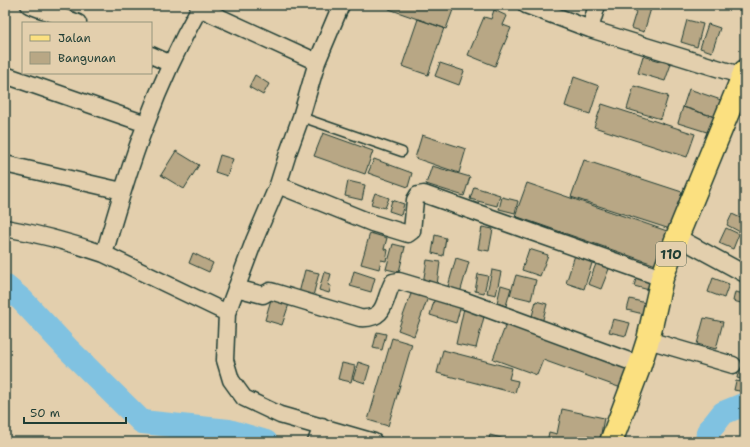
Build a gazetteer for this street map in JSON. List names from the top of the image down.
{
  "streets": {
    "main road": ["110"]
  },
  "legend": ["Jalan", "Bangunan"],
  "scale_bar": "50 m"
}
